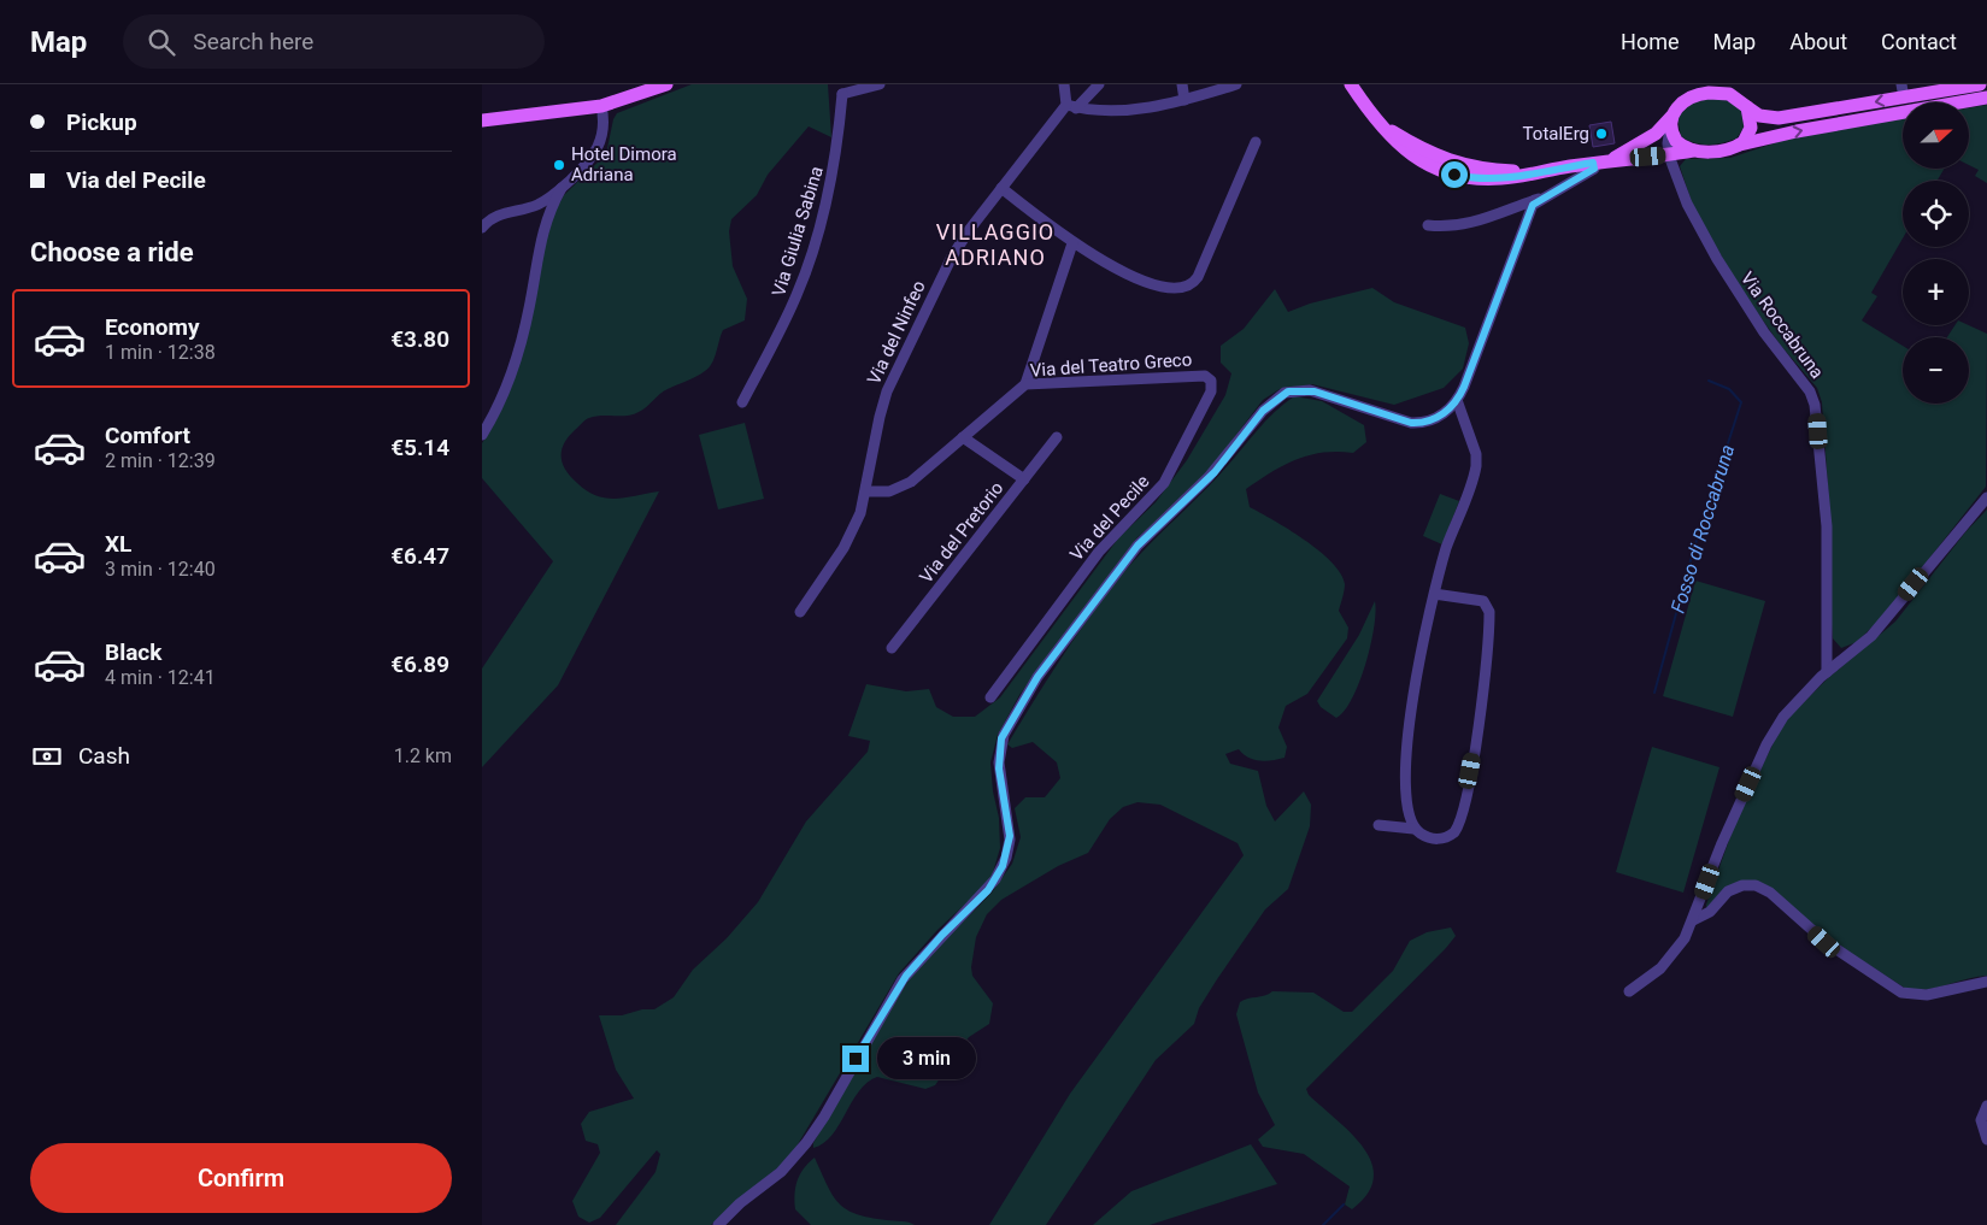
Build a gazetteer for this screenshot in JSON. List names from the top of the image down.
{
  "streets": {
    "street": [
      "Via Giulia Sabina",
      "Via Roccabruna",
      "Via del Ninfeo",
      "Via del Teatro Greco",
      "Via del Pecile",
      "Via del Pretorio"
    ]
  },
  "crossings": [
    ["Via del Ninfeo", "Via del Teatro Greco"],
    ["Via del Teatro Greco", "Via del Pecile"]
  ],
  "districts": ["VILLAGGIO ADRIANO"],
  "water": ["Fosso di Roccabruna"],
  "places": ["TotalErg", "Hotel Dimora Adriana"],
  "north": "right",
  "page": {
    "header": "Map",
    "search": "Search here",
    "nav": [
      "Home",
      "Map",
      "About",
      "Contact"
    ],
    "banner": ["Pickup", "Via del Pecile"],
    "map_buttons": ["+", "−"],
    "heading": "Choose a ride",
    "list": [
      {
        "name": "Economy",
        "note": "1 min · 12:38",
        "value": "€3.80"
      },
      {
        "name": "Comfort",
        "note": "2 min · 12:39",
        "value": "€5.14"
      },
      {
        "name": "XL",
        "note": "3 min · 12:40",
        "value": "€6.47"
      },
      {
        "name": "Black",
        "note": "4 min · 12:41",
        "value": "€6.89"
      }
    ],
    "pay": ["Cash", "1.2 km"],
    "bubble": "3 min",
    "buttons": "Confirm"
  }
}
